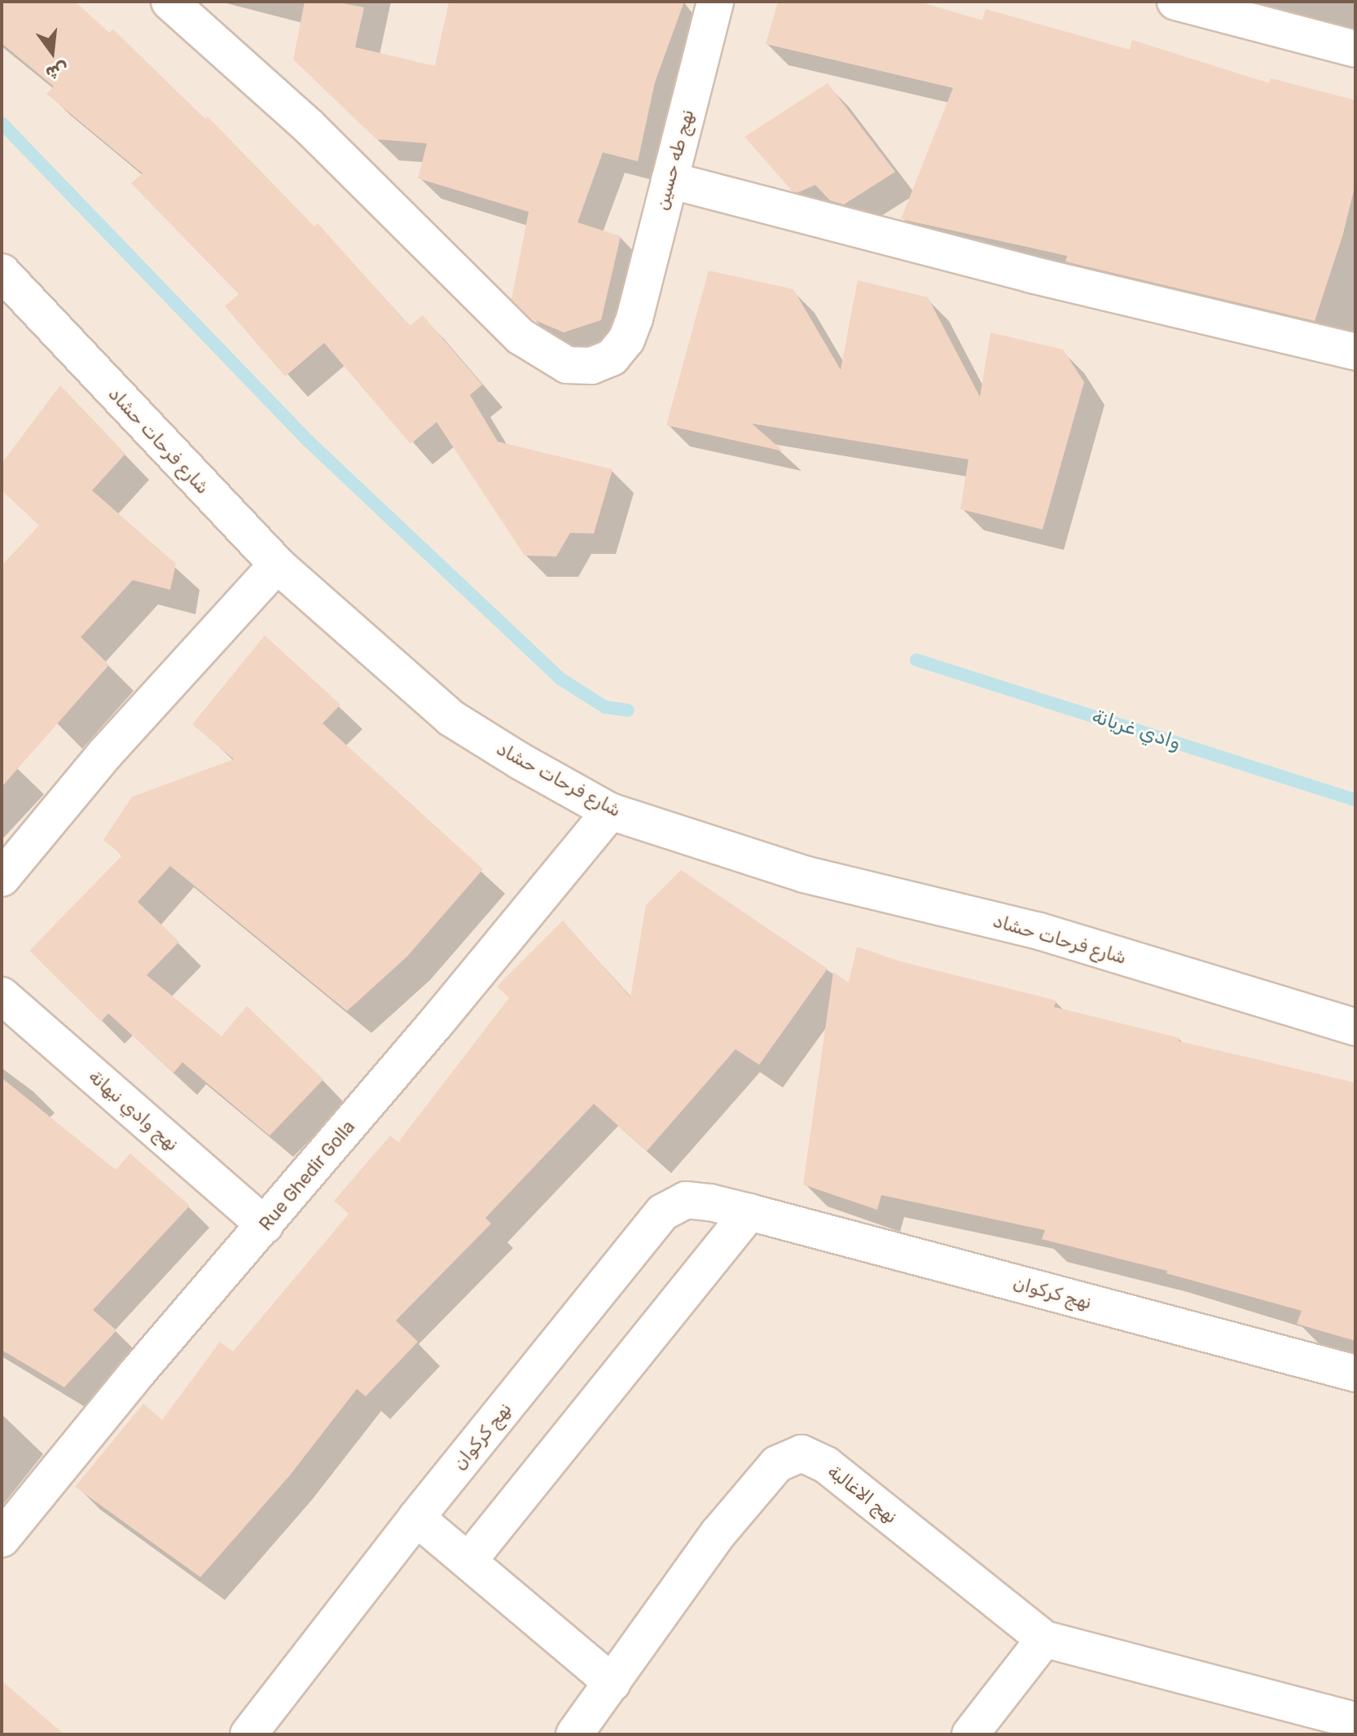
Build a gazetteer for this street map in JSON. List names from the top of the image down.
{
  "streets": {
    "street": [
      "نهج طه حسين",
      "شارع فرحات حشاد",
      "نهج وادي نبهانة",
      "Rue Ghedir Golla",
      "نهج كركوان",
      "نهج الاغالبة"
    ]
  },
  "crossings": [
    ["شارع فرحات حشاد", "Rue Ghedir Golla"],
    ["نهج وادي نبهانة", "Rue Ghedir Golla"]
  ],
  "water": ["وادي غريانة"],
  "north": "bottom"
}
